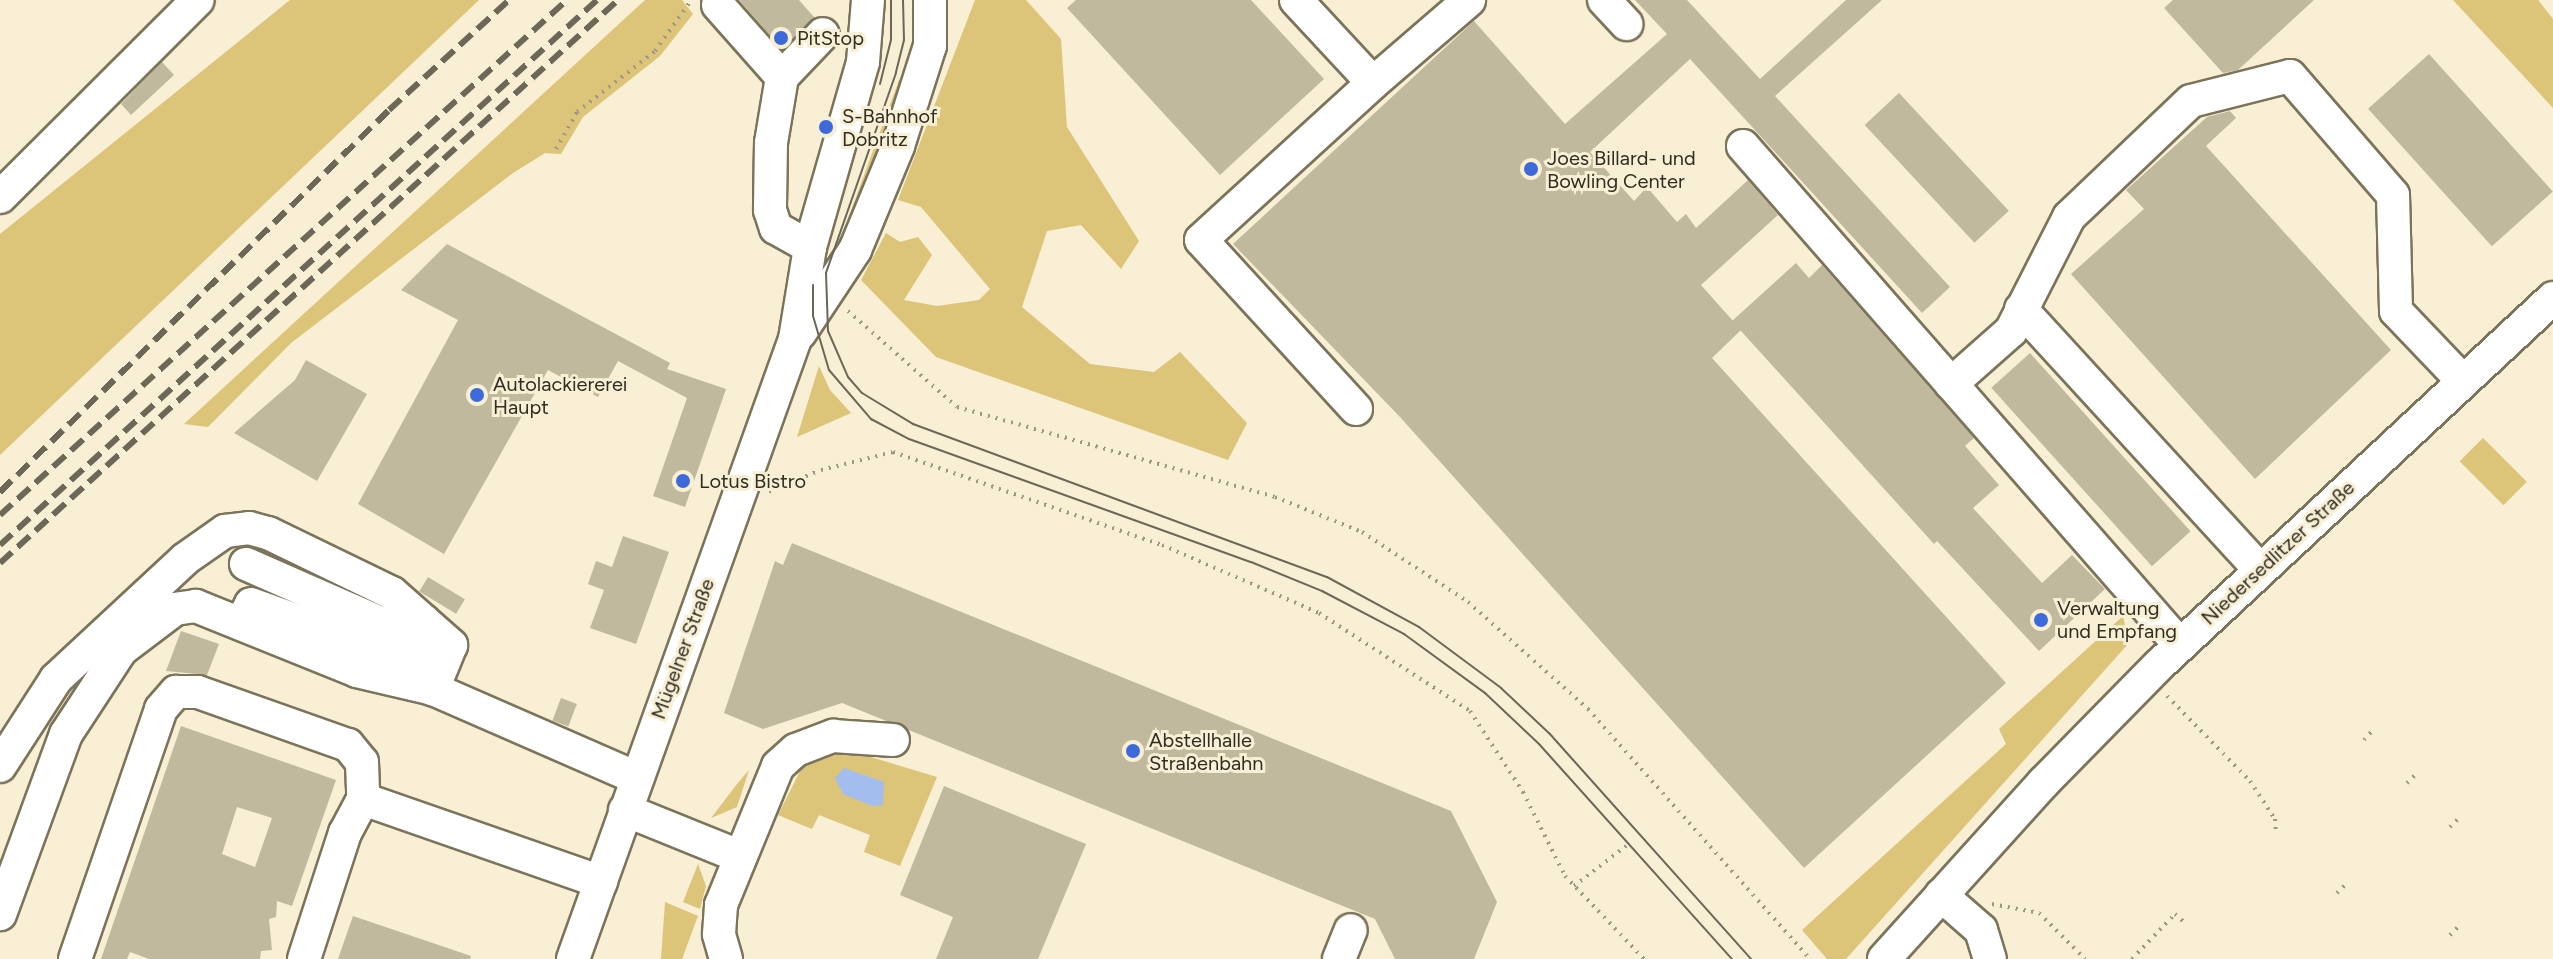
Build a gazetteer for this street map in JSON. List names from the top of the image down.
{
  "streets": {
    "street": ["Niedersedlitzer Straße", "Mügelner Straße"]
  },
  "places": [
    "PitStop",
    "S-Bahnhof Dobritz",
    "Joes Billard- und Bowling Center",
    "Autolackiererei Haupt",
    "Lotus Bistro",
    "Verwaltung und Empfang",
    "Abstellhalle Straßenbahn"
  ]
}
